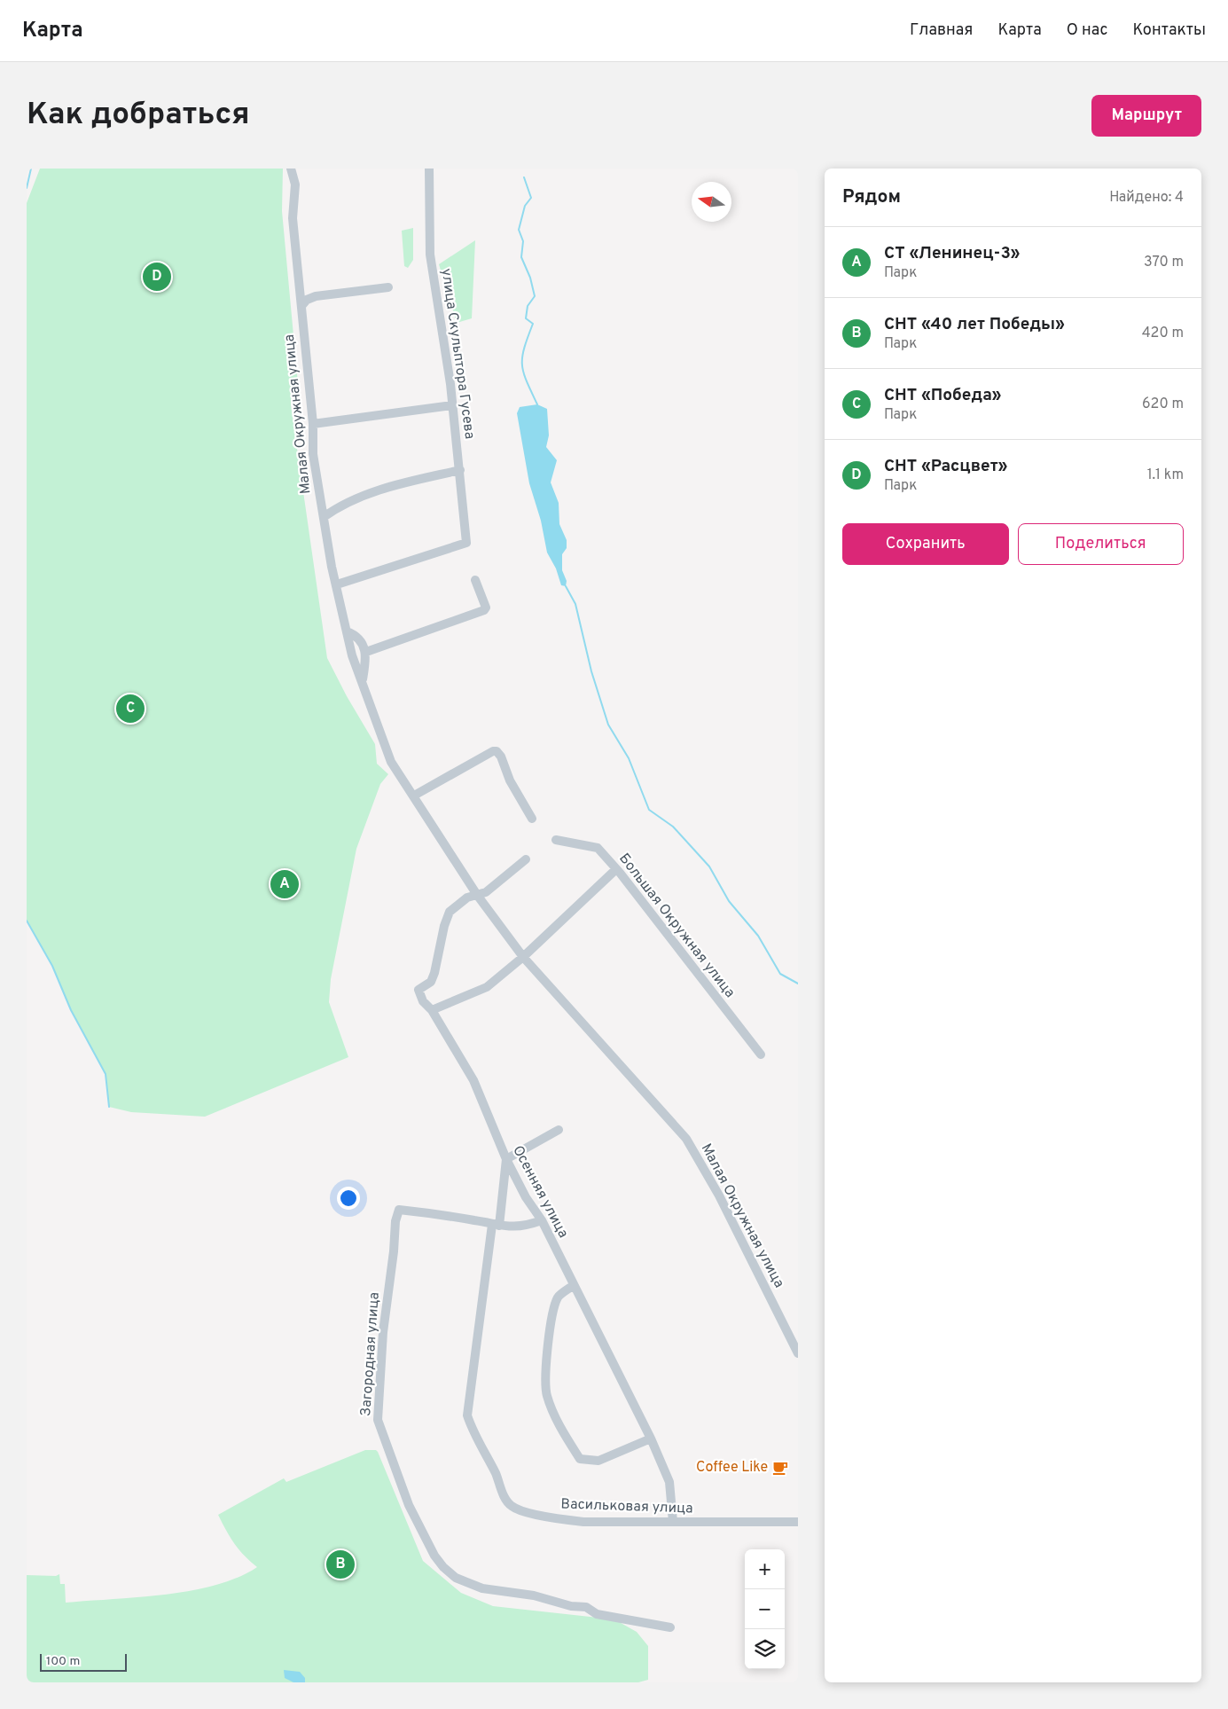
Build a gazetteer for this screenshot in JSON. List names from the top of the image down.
{
  "streets": {
    "street": [
      "улица Скульптора Гусева",
      "Малая Окружная улица",
      "Большая Окружная улица",
      "Осенняя улица",
      "Загородная улица",
      "Васильковая улица"
    ]
  },
  "crossings": [
    ["улица Скульптора Гусева", "Малая Окружная улица"],
    ["Малая Окружная улица", "Осенняя улица"],
    ["Осенняя улица", "Васильковая улица"],
    ["Загородная улица", "Васильковая улица"]
  ],
  "places": {
    "cafe": ["Coffee Like"]
  },
  "scale_bar": "100 m",
  "north": "left",
  "page": {
    "header": "Карта",
    "nav": [
      "Главная",
      "Карта",
      "О нас",
      "Контакты"
    ],
    "buttons": [
      "Маршрут",
      ["Сохранить", "Поделиться"]
    ],
    "title": "Как добраться",
    "heading": ["Рядом", "Найдено: 4"],
    "list": [
      {
        "mark": "A",
        "name": "СТ «Ленинец-3»",
        "note": "Парк",
        "value": "370 m"
      },
      {
        "mark": "B",
        "name": "СНТ «40 лет Победы»",
        "note": "Парк",
        "value": "420 m"
      },
      {
        "mark": "C",
        "name": "СНТ «Победа»",
        "note": "Парк",
        "value": "620 m"
      },
      {
        "mark": "D",
        "name": "СНТ «Расцвет»",
        "note": "Парк",
        "value": "1.1 km"
      }
    ],
    "pins": [
      "D",
      "C",
      "A",
      "B"
    ],
    "map_buttons": ["+", "−"],
    "scale": "100 m"
  }
}
